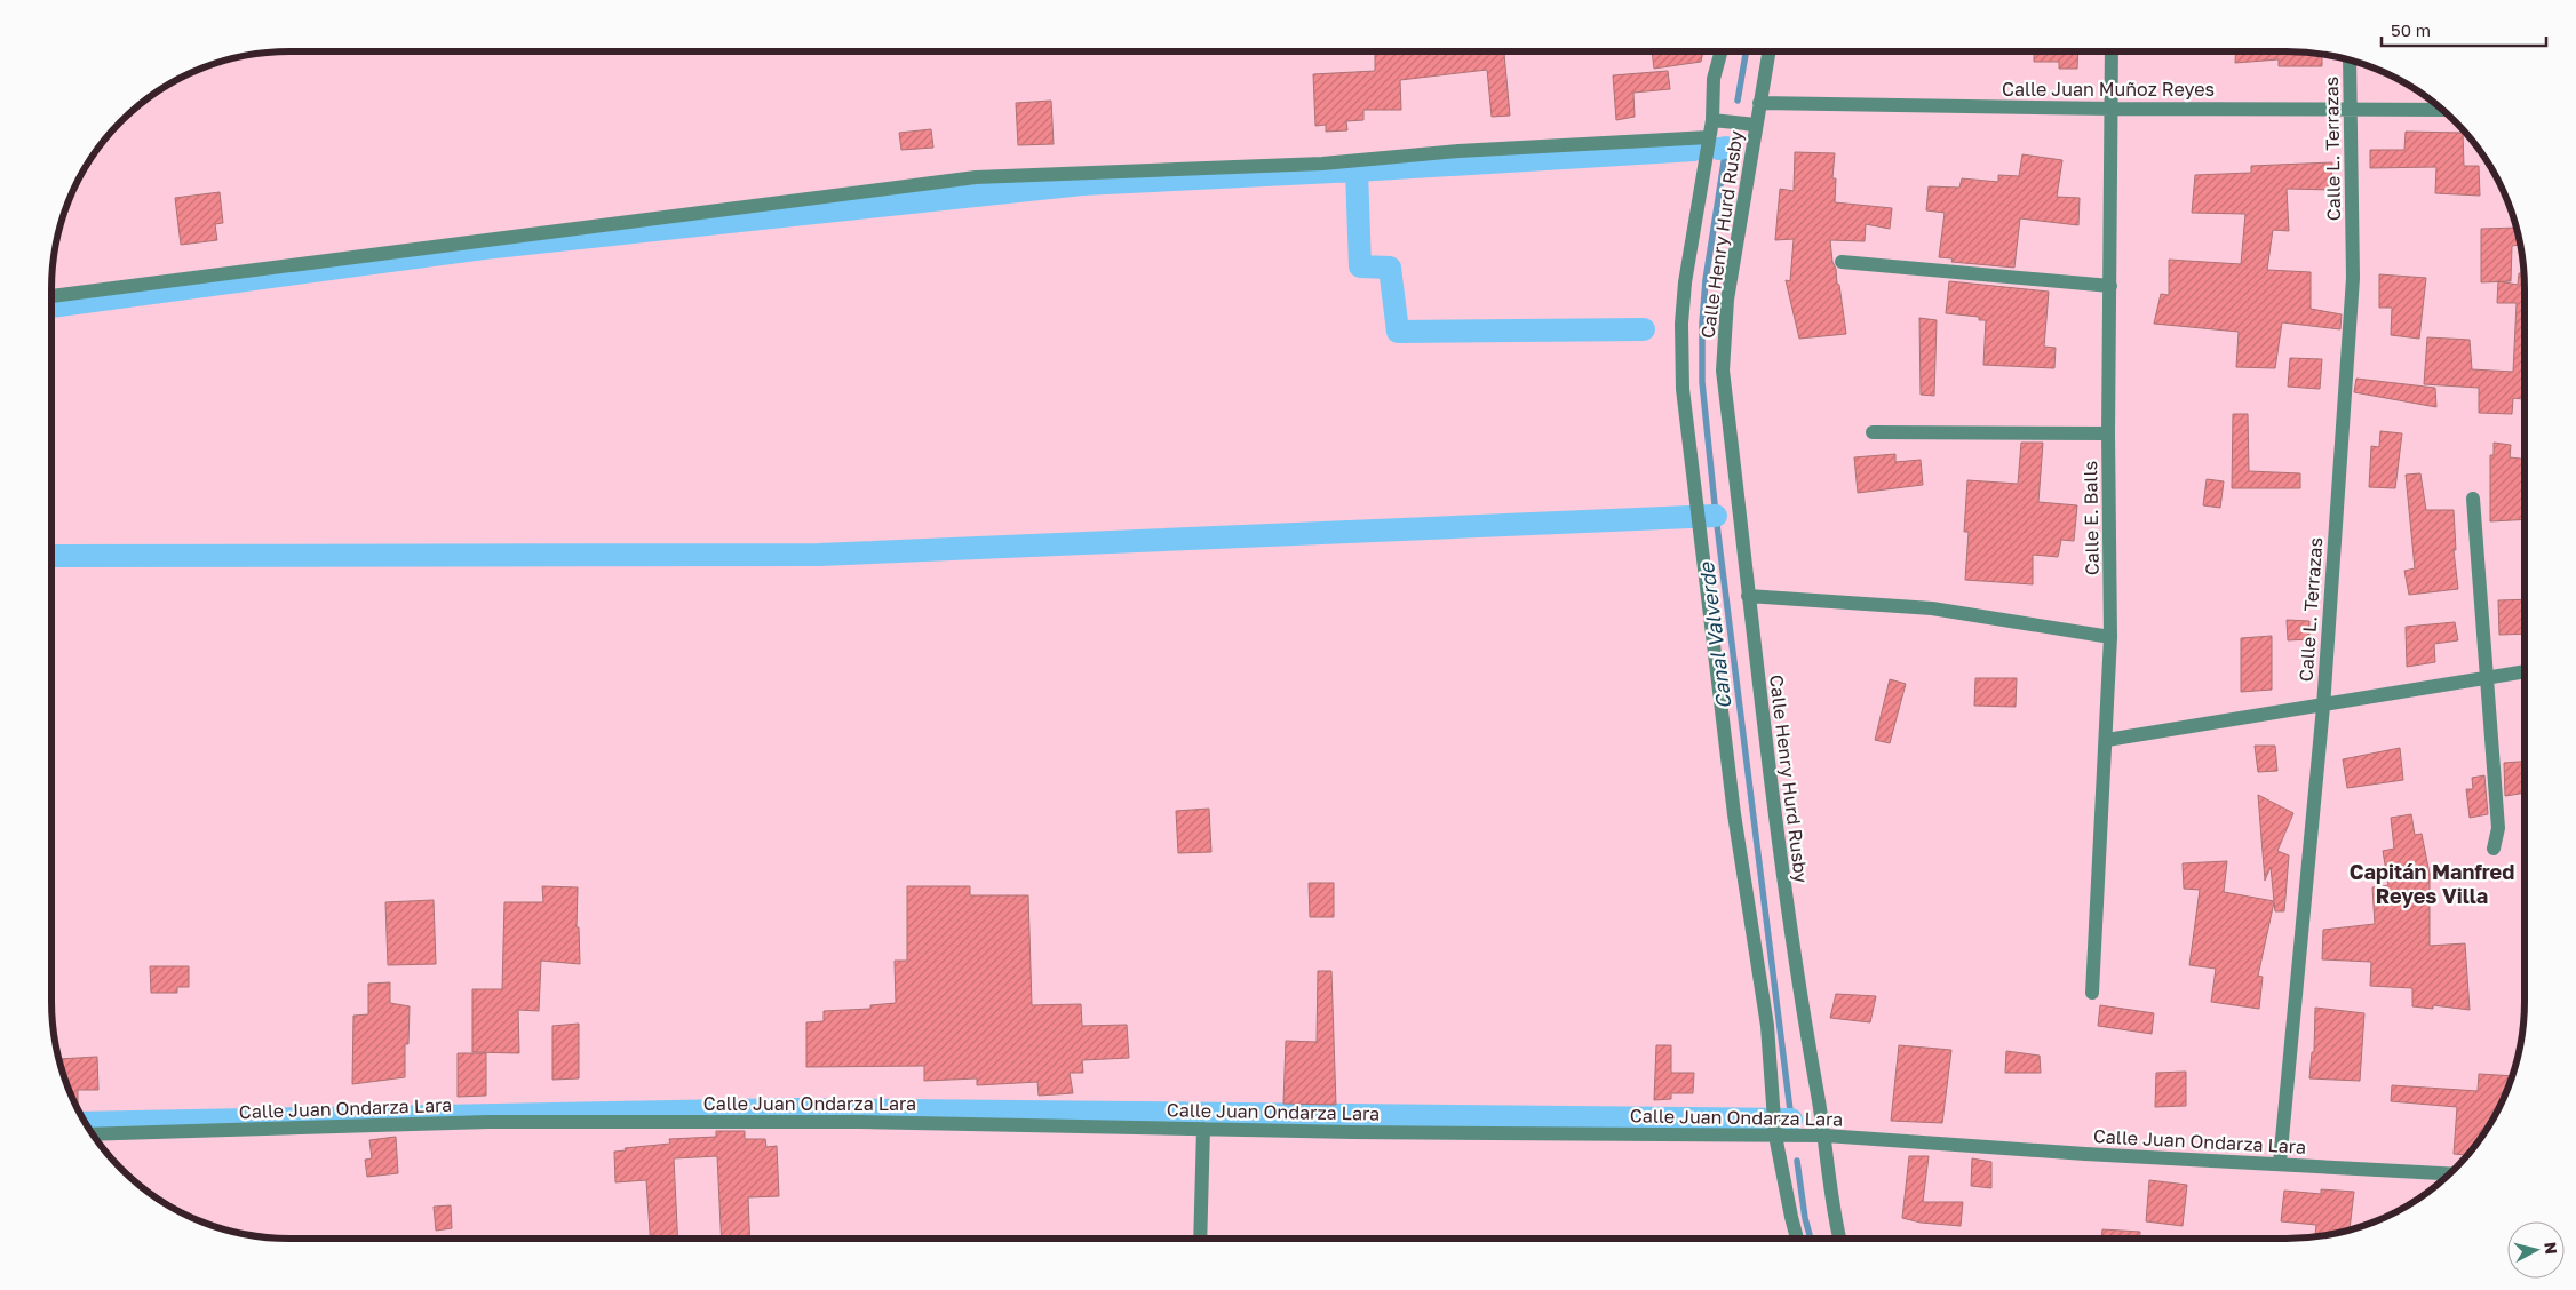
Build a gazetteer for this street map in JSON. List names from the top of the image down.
{
  "streets": {
    "street": [
      "Calle Juan Muñoz Reyes",
      "Calle L. Terrazas",
      "Calle Henry Hurd Rusby",
      "Calle E. Balls",
      "Calle Juan Ondarza Lara"
    ]
  },
  "crossings": [
    ["Calle Juan Muñoz Reyes", "Calle L. Terrazas"],
    ["Calle Juan Muñoz Reyes", "Calle Henry Hurd Rusby"],
    ["Calle Juan Muñoz Reyes", "Calle E. Balls"],
    ["Calle L. Terrazas", "Calle Juan Ondarza Lara"],
    ["Calle Henry Hurd Rusby", "Calle Juan Ondarza Lara"]
  ],
  "districts": ["Capitán Manfred Reyes Villa"],
  "water": ["Canal Valverde"],
  "scale_bar": "50 m",
  "north": "right"
}
